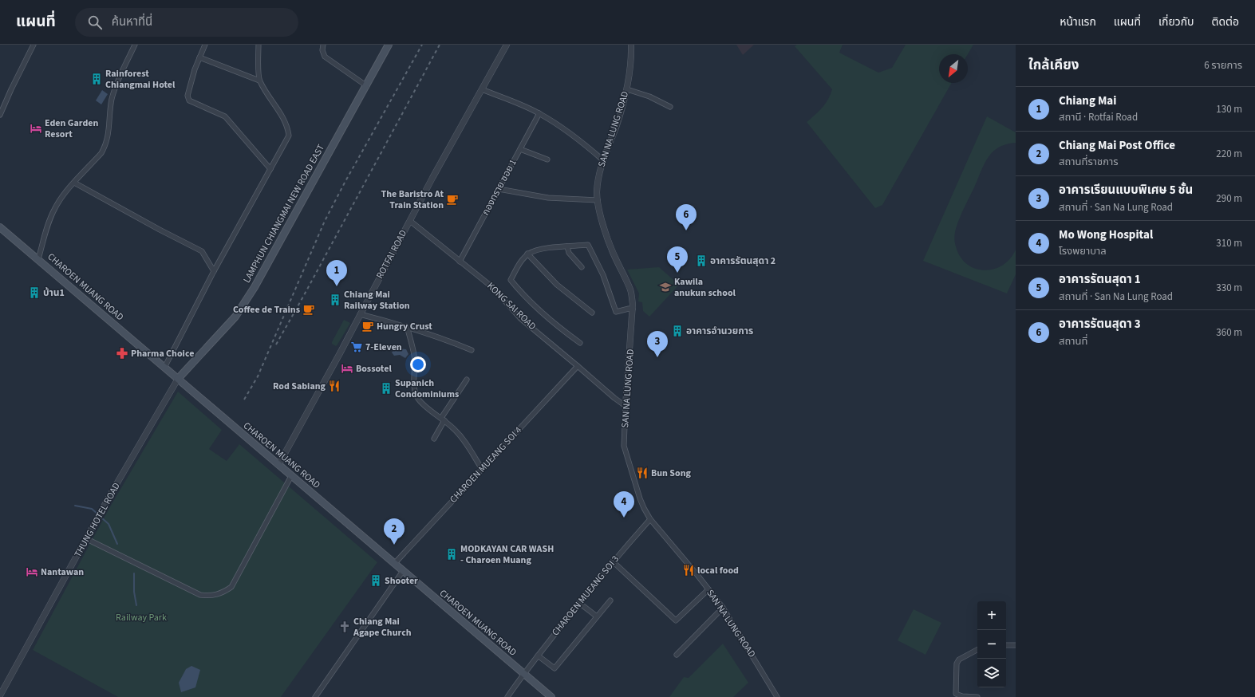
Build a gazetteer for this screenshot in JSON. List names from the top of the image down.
{
  "streets": {
    "main road": ["LAMPHUN CHIANGMAI NEW ROAD EAST", "CHAROEN MUANG ROAD"],
    "street": [
      "SAN NA LUNG ROAD",
      "กองทราย ซอย 1",
      "ROTFAI ROAD",
      "KONG SAI ROAD",
      "CHAROEN MUEANG SOI 4",
      "THUNG HOTEL ROAD",
      "CHAROEN MUEANG SOI 3"
    ]
  },
  "crossings": [
    ["SAN NA LUNG ROAD", "KONG SAI ROAD"],
    ["SAN NA LUNG ROAD", "CHAROEN MUEANG SOI 3"],
    ["กองทราย ซอย 1", "KONG SAI ROAD"],
    ["LAMPHUN CHIANGMAI NEW ROAD EAST", "CHAROEN MUANG ROAD"],
    ["LAMPHUN CHIANGMAI NEW ROAD EAST", "THUNG HOTEL ROAD"],
    ["ROTFAI ROAD", "CHAROEN MUANG ROAD"],
    ["ROTFAI ROAD", "KONG SAI ROAD"],
    ["CHAROEN MUANG ROAD", "CHAROEN MUEANG SOI 4"],
    ["CHAROEN MUANG ROAD", "THUNG HOTEL ROAD"],
    ["CHAROEN MUANG ROAD", "CHAROEN MUEANG SOI 3"],
    ["KONG SAI ROAD", "CHAROEN MUEANG SOI 4"]
  ],
  "parks": ["Railway Park"],
  "places": {
    "building": [
      "Rainforest Chiangmai Hotel",
      "อาคารรัตนสุดา 2",
      "บ้าน1",
      "Chiang Mai Railway Station",
      "อาคารอำนวยการ",
      "Supanich Condominiums",
      "MODKAYAN CAR WASH - Charoen Muang",
      "Shooter"
    ],
    "hotel": ["Eden Garden Resort", "Bossotel", "Nantawan"],
    "cafe": ["The Baristro At Train Station", "Coffee de Trains", "Hungry Crust"],
    "school or university": ["Kawila anukun school"],
    "supermarket": ["7-Eleven"],
    "pharmacy": ["Pharma Choice"],
    "restaurant": ["Rod Sabiang", "Bun Song", "local food"],
    "church": ["Chiang Mai Agape Church"]
  },
  "north": "bottom left",
  "page": {
    "header": "แผนที่",
    "search": "ค้นหาที่นี่",
    "nav": [
      "หน้าแรก",
      "แผนที่",
      "เกี่ยวกับ",
      "ติดต่อ"
    ],
    "heading": ["ใกล้เคียง", "6 รายการ"],
    "list": [
      {
        "mark": "1",
        "name": "Chiang Mai",
        "note": "สถานี · Rotfai Road",
        "value": "130 m"
      },
      {
        "mark": "2",
        "name": "Chiang Mai Post Office",
        "note": "สถานที่ราชการ",
        "value": "220 m"
      },
      {
        "mark": "3",
        "name": "อาคารเรียนแบบพิเศษ 5 ชั้น",
        "note": "สถานที่ · San Na Lung Road",
        "value": "290 m"
      },
      {
        "mark": "4",
        "name": "Mo Wong Hospital",
        "note": "โรงพยาบาล",
        "value": "310 m"
      },
      {
        "mark": "5",
        "name": "อาคารรัตนสุดา 1",
        "note": "สถานที่ · San Na Lung Road",
        "value": "330 m"
      },
      {
        "mark": "6",
        "name": "อาคารรัตนสุดา 3",
        "note": "สถานที่",
        "value": "360 m"
      }
    ],
    "pins": [
      "6",
      "5",
      "1",
      "3",
      "4",
      "2"
    ],
    "map_buttons": ["+", "−"]
  }
}
